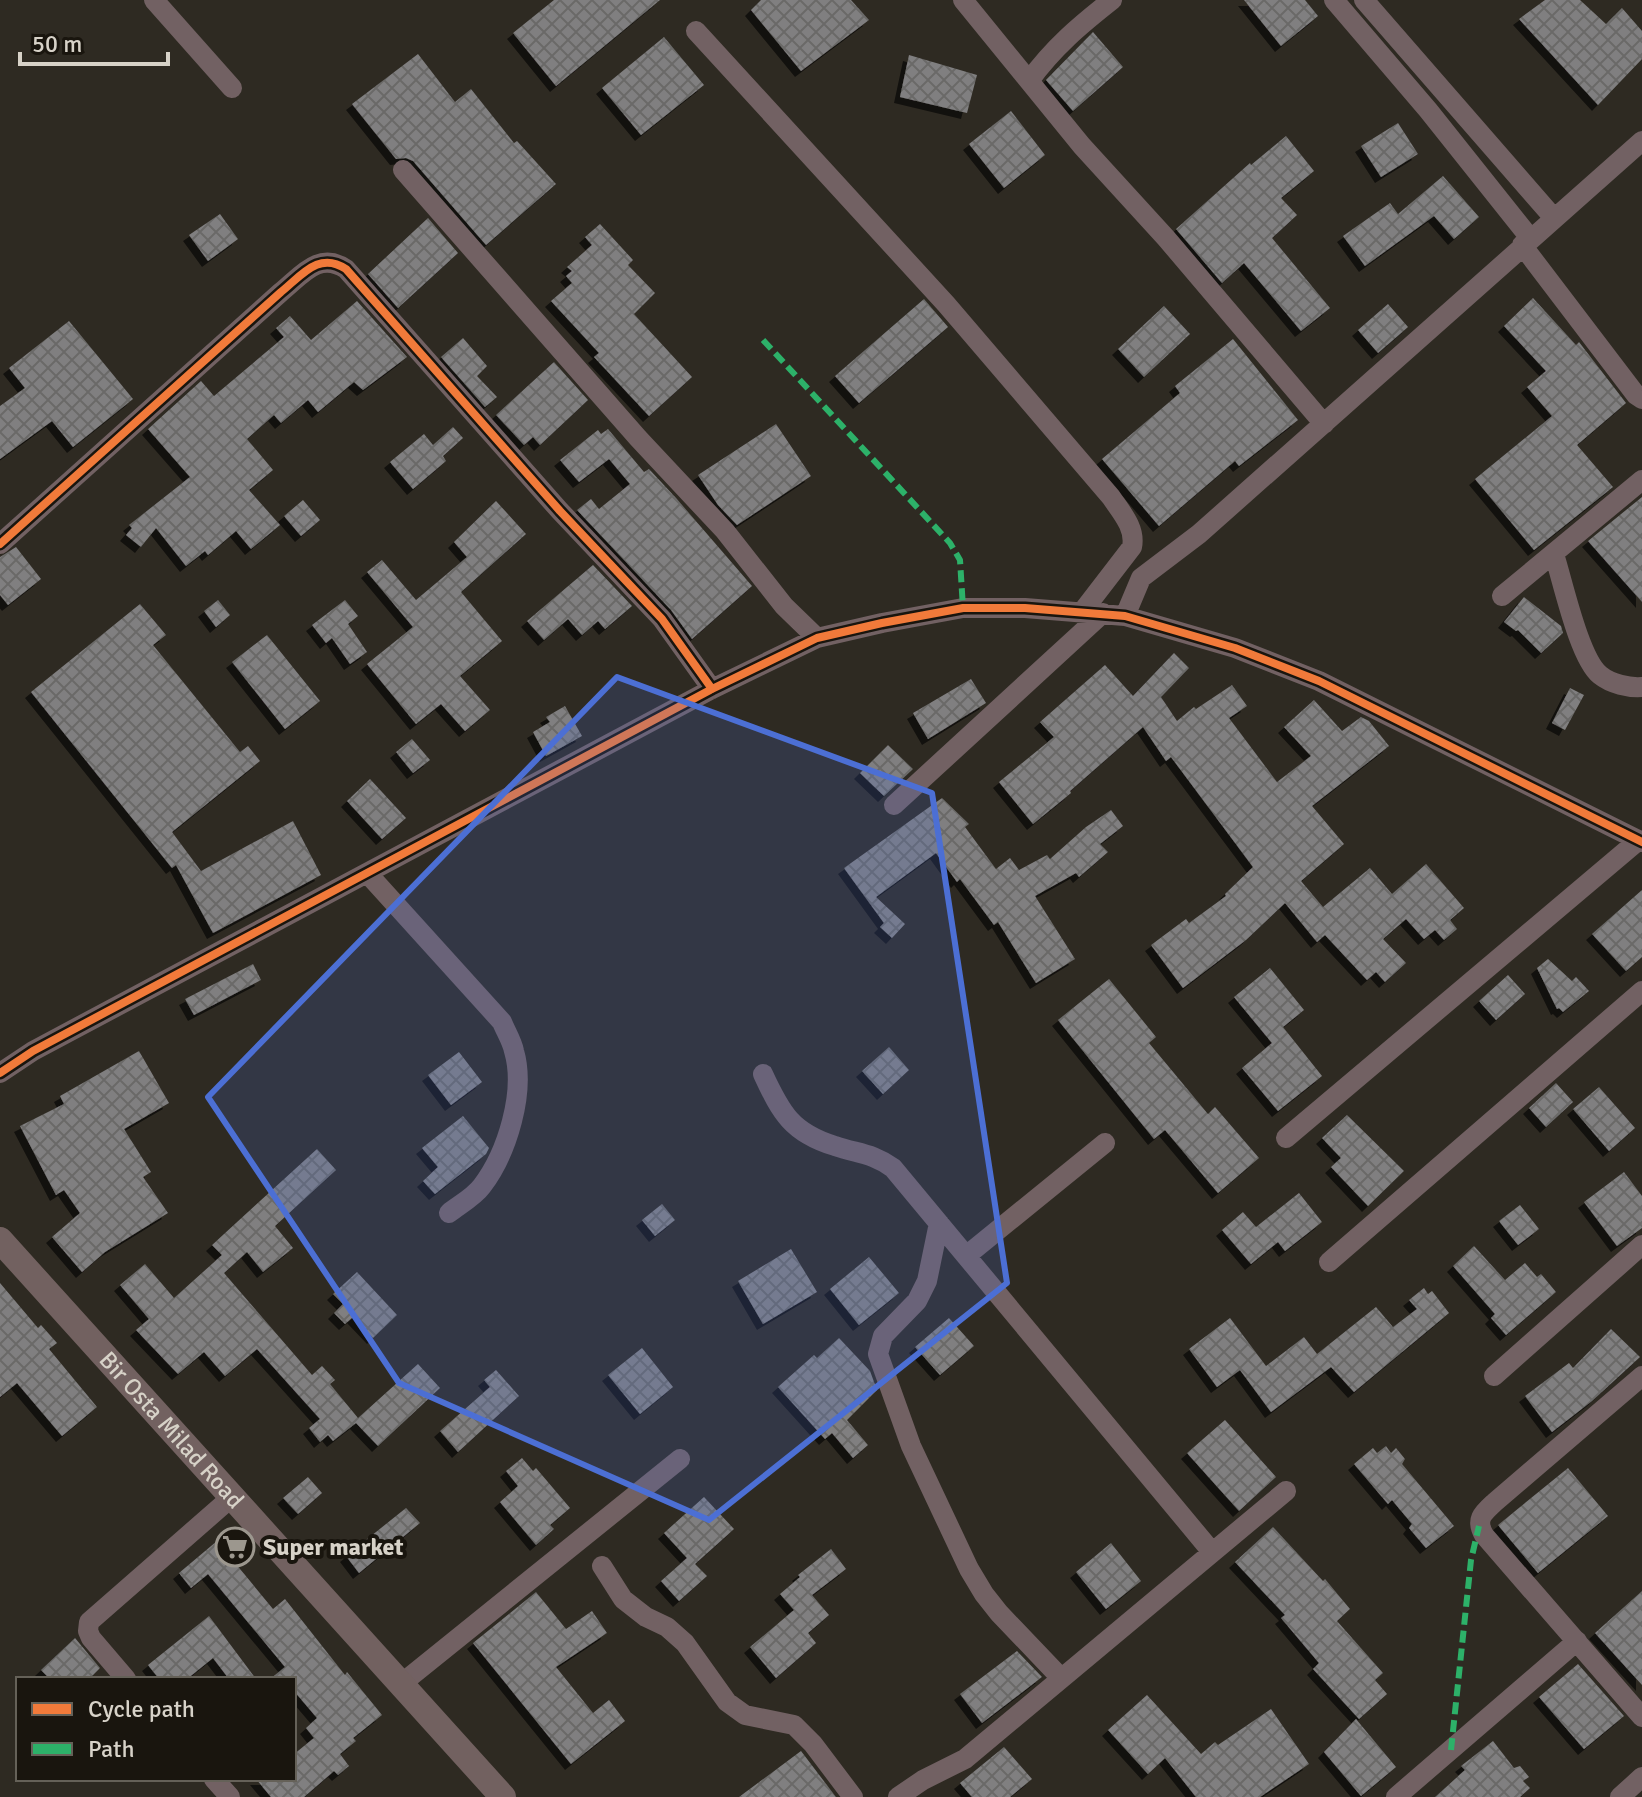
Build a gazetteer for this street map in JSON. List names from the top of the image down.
{
  "streets": {
    "main road": ["Bir Osta Milad Road"]
  },
  "places": {
    "supermarket": ["Super market"]
  },
  "legend": ["Cycle path", "Path"],
  "scale_bar": "50 m"
}
